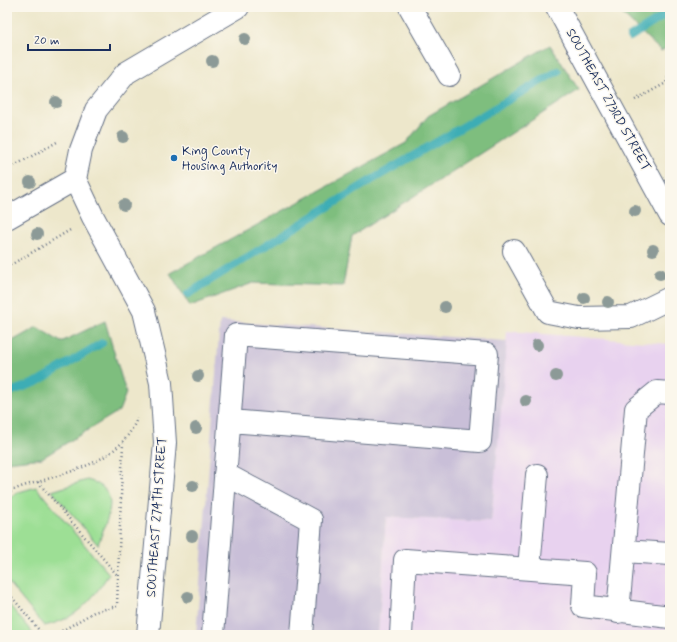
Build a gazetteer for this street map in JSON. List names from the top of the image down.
{
  "streets": {
    "street": ["SOUTHEAST 273RD STREET", "SOUTHEAST 274TH STREET"]
  },
  "places": ["King County Housing Authority"],
  "scale_bar": "20 m"
}
